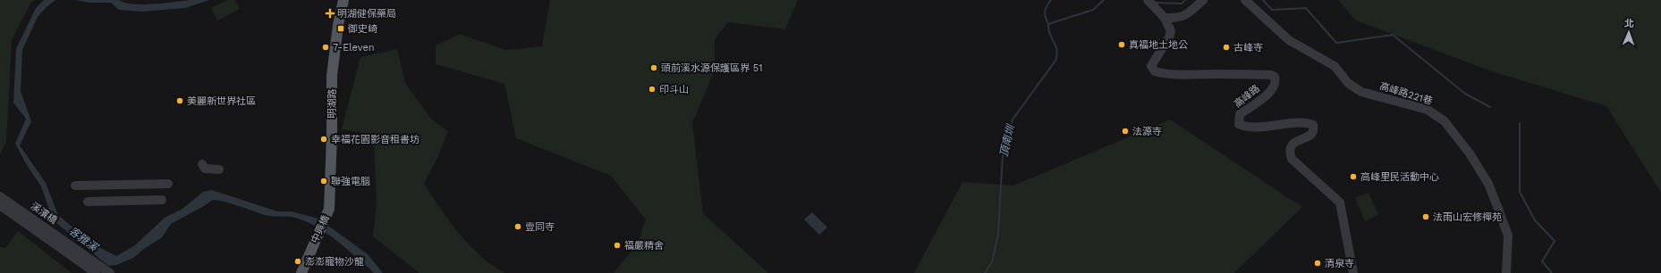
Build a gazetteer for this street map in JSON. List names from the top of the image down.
{
  "streets": {
    "main road": ["明湖路", "中興橋"],
    "street": ["高峰路221巷", "高峰路", "溪濱橋"]
  },
  "crossings": [
    ["明湖路", "中興橋"]
  ],
  "water": ["頂南圳", "客雅溪"],
  "places": {
    "health": ["明湖健保藥局"],
    "transit": ["御史崎"],
    "other": [
      "真福地土地公",
      "7-Eleven",
      "古峰寺",
      "頭前溪水源保護區界 51",
      "印斗山",
      "美麗新世界社區",
      "法源寺",
      "幸福花園影音租書坊",
      "高峰里民活動中心",
      "聯強電腦",
      "法雨山宏修禪苑",
      "壹同寺",
      "福嚴精舍",
      "澎澎寵物沙龍",
      "清泉寺"
    ]
  },
  "north": "top"
}
